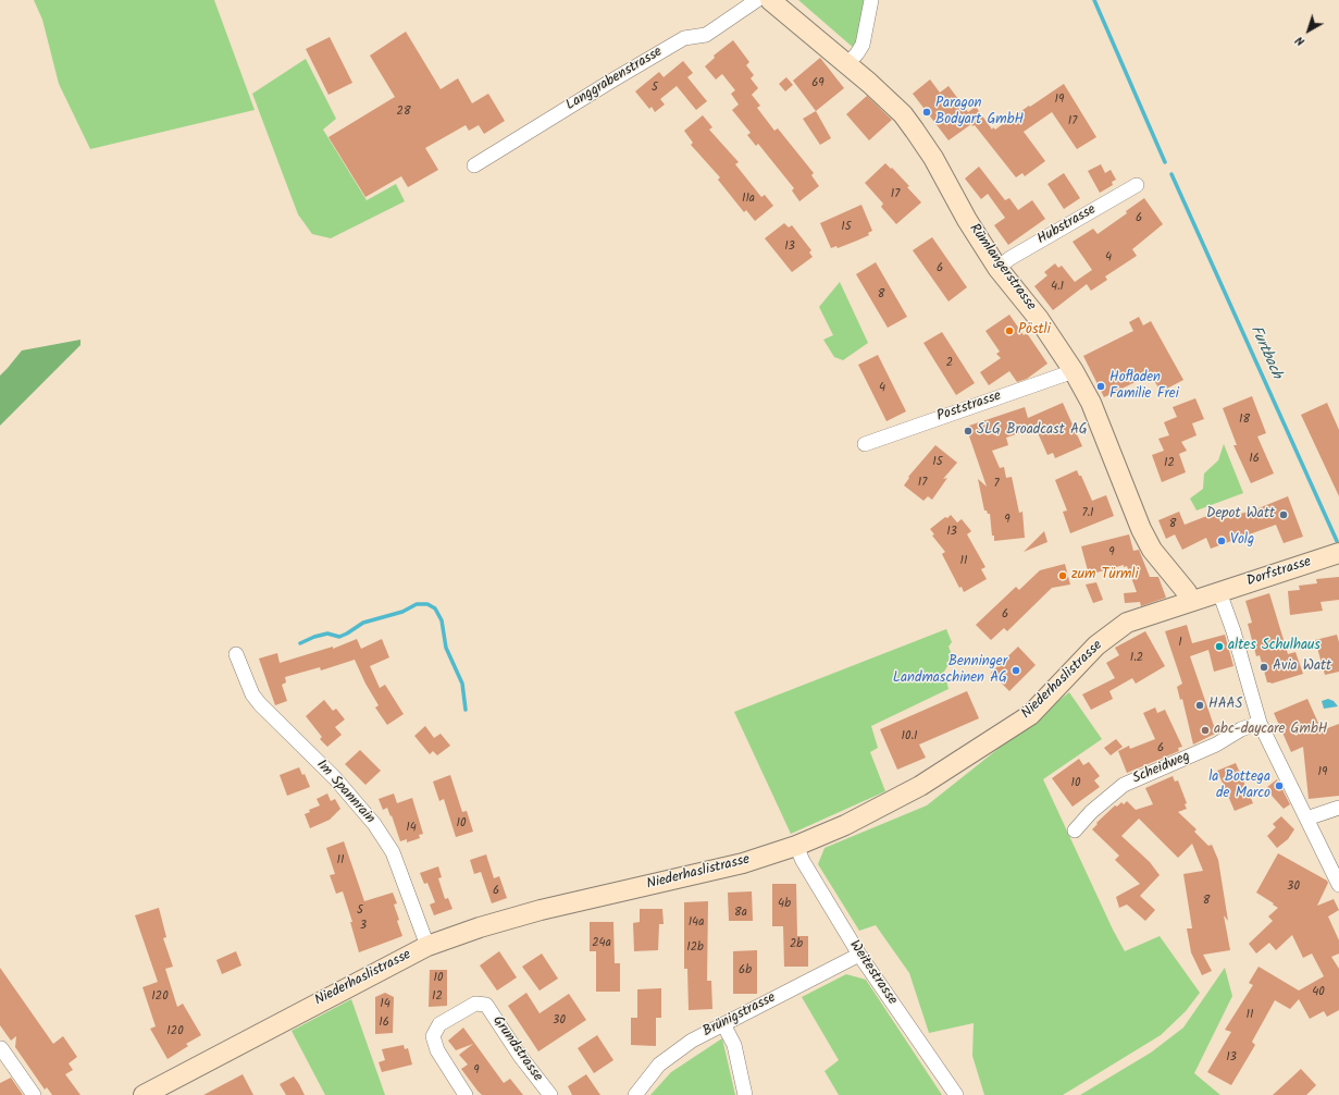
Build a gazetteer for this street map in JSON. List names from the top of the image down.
{
  "streets": {
    "street": [
      "Langgrabenstrasse",
      "Hubstrasse",
      "Rümlangerstrasse",
      "Poststrasse",
      "Dorfstrasse",
      "Niederhaslistrasse",
      "Scheidweg",
      "Im Spannrain",
      "Weitestrasse",
      "Brünigstrasse",
      "Grundstrasse"
    ]
  },
  "crossings": [
    ["Hubstrasse", "Rümlangerstrasse"],
    ["Rümlangerstrasse", "Poststrasse"],
    ["Rümlangerstrasse", "Niederhaslistrasse"],
    ["Dorfstrasse", "Niederhaslistrasse"],
    ["Niederhaslistrasse", "Im Spannrain"],
    ["Niederhaslistrasse", "Weitestrasse"],
    ["Weitestrasse", "Brünigstrasse"]
  ],
  "water": ["Furtbach"],
  "places": [
    "Paragon Bodyart GmbH",
    "Pöstli",
    "Hofladen Familie Frei",
    "SLG Broadcast AG",
    "Depot Watt",
    "Volg",
    "zum Türmli",
    "altes Schulhaus",
    "Avia Watt",
    "Benninger Landmaschinen AG",
    "HAAS",
    "abc-daycare GmbH",
    "la Bottega de Marco"
  ],
  "house_numbers": [
    "69",
    "5",
    "19",
    "28",
    "17",
    "17",
    "11a",
    "6",
    "15",
    "13",
    "4",
    "6",
    "4.1",
    "8",
    "2",
    "4",
    "18",
    "16",
    "15",
    "12",
    "17",
    "7",
    "7.1",
    "9",
    "8",
    "13",
    "9",
    "11",
    "6",
    "1",
    "1.2",
    "10.1",
    "6",
    "19",
    "10",
    "10",
    "14",
    "11",
    "30",
    "6",
    "8",
    "4b",
    "5",
    "8a",
    "14a",
    "3",
    "24a",
    "2b",
    "12b",
    "6b",
    "10",
    "40",
    "120",
    "12",
    "14",
    "11",
    "30",
    "16",
    "120",
    "13",
    "9"
  ],
  "north": "bottom left"
}
